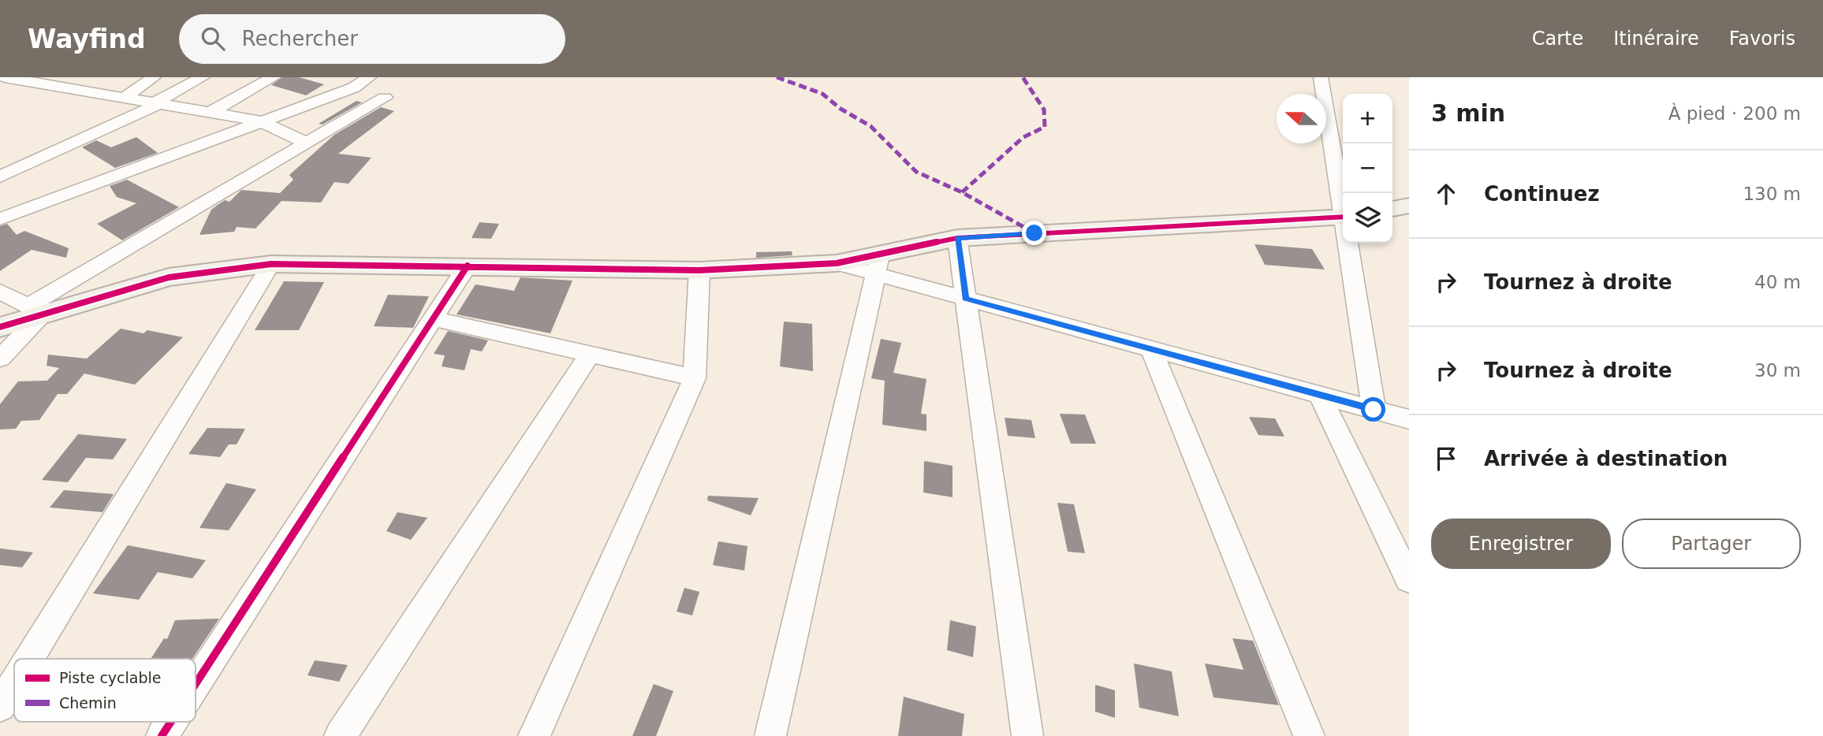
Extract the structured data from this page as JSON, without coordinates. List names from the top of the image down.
{
  "legend": ["Piste cyclable", "Chemin"],
  "north": "left",
  "page": {
    "header": "Wayfind",
    "search": "Rechercher",
    "nav": ["Carte", "Itinéraire", "Favoris"],
    "heading": ["3 min", "À pied · 200 m"],
    "map_buttons": ["+", "−"],
    "list": [
      ["Continuez", "130 m"],
      ["Tournez à droite", "40 m"],
      ["Tournez à droite", "30 m"],
      "Arrivée à destination"
    ],
    "buttons": ["Enregistrer", "Partager"]
  }
}
